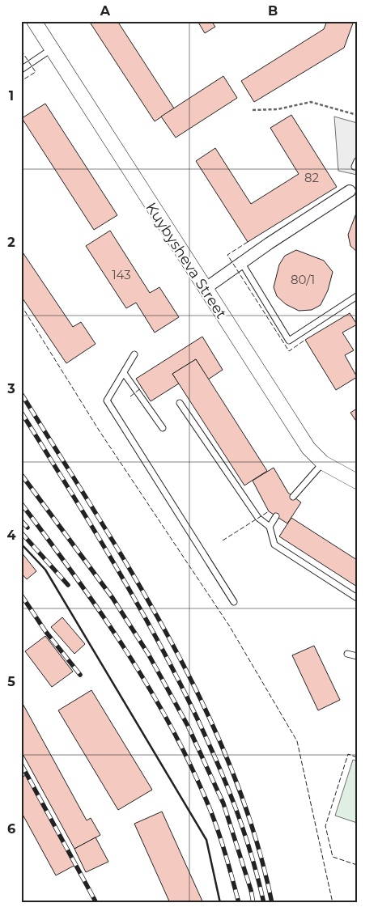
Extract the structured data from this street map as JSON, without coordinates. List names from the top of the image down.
{
  "streets": {
    "street": ["Kuybysheva Street"]
  },
  "house_numbers": ["82", "143", "80/1"],
  "grid": {
    "columns": ["A", "B"],
    "rows": [
      "1",
      "2",
      "3",
      "4",
      "5",
      "6"
    ]
  }
}
